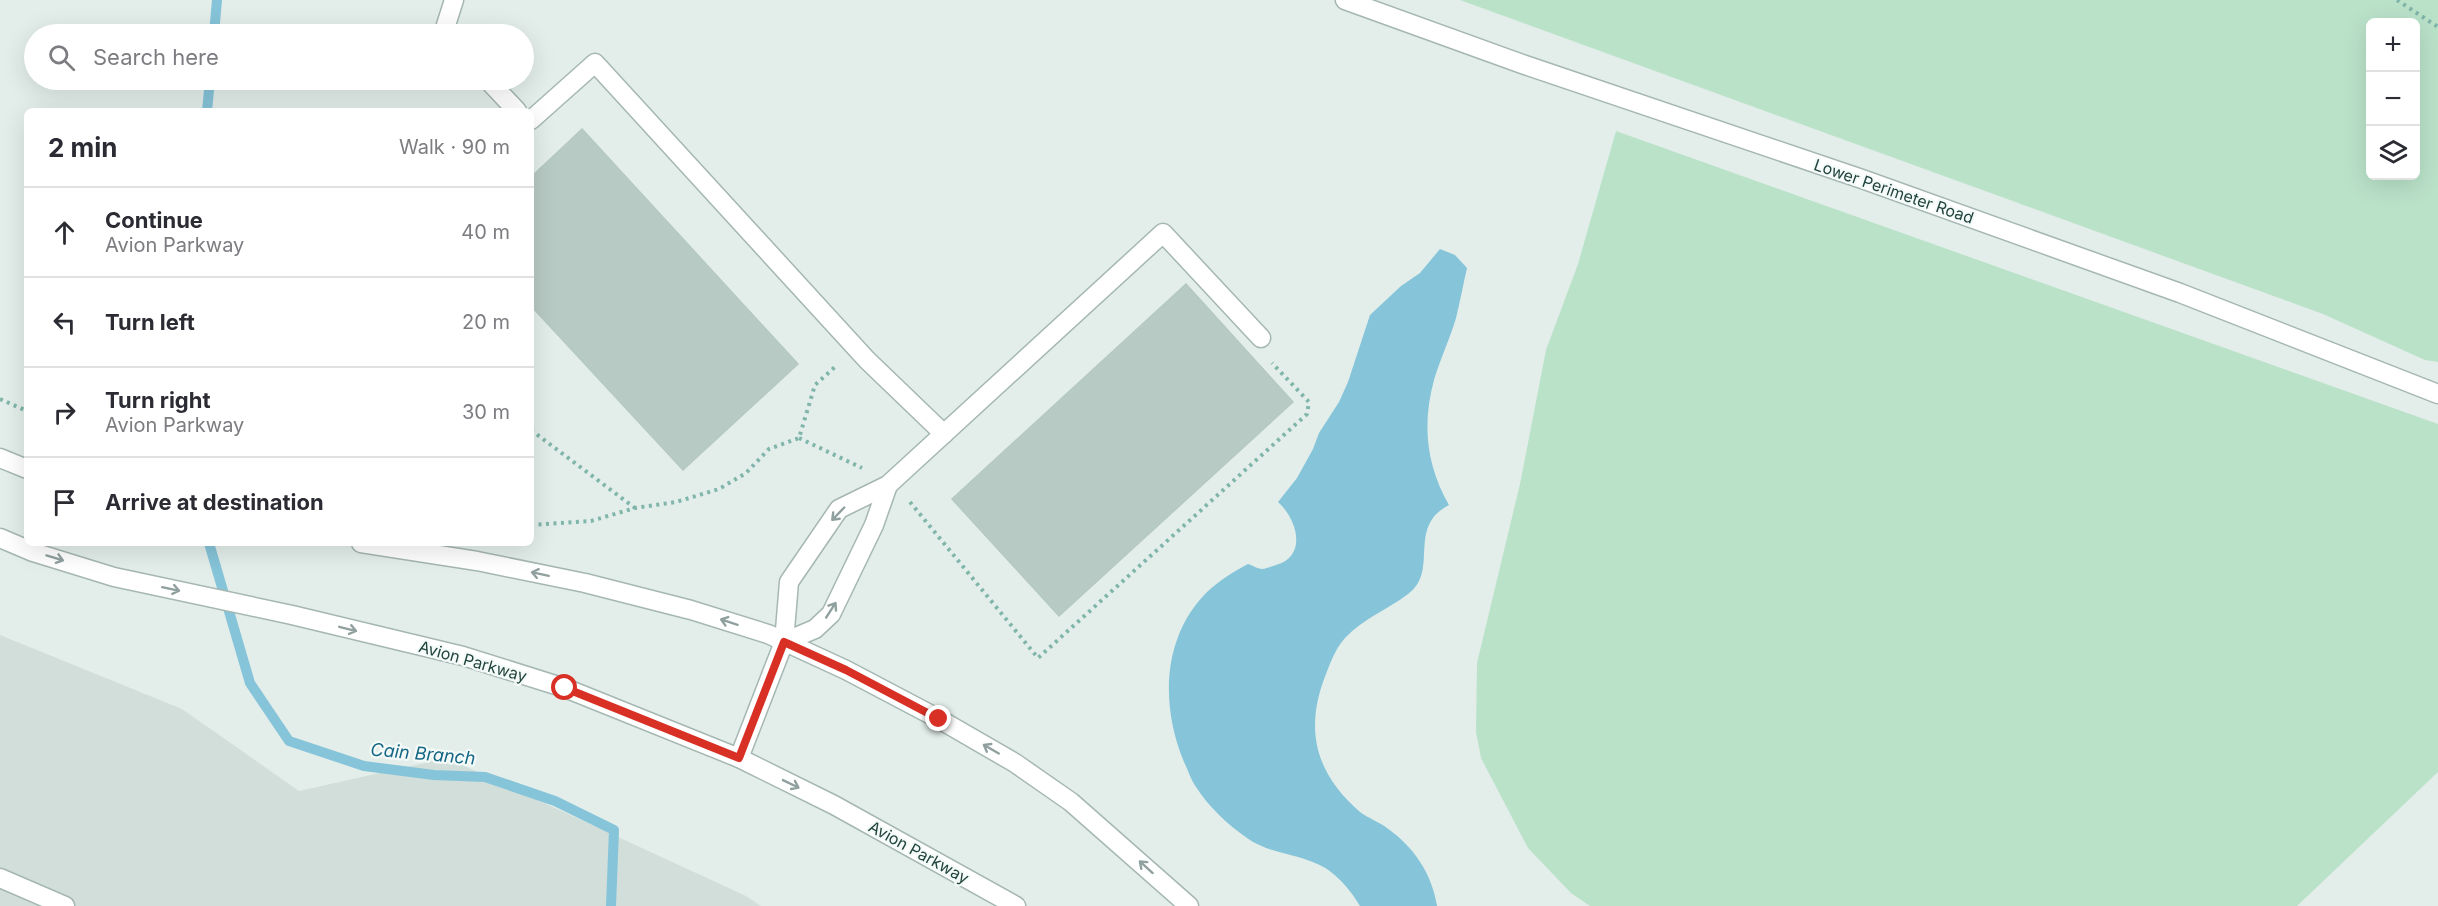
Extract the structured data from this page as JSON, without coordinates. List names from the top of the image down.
{
  "streets": {
    "street": ["Lower Perimeter Road", "Avion Parkway"]
  },
  "water": ["Cain Branch"],
  "page": {
    "map_buttons": ["+", "−"],
    "search": "Search here",
    "heading": ["2 min", "Walk · 90 m"],
    "list": [
      ["Continue", "Avion Parkway", "40 m"],
      ["Turn left", "20 m"],
      ["Turn right", "Avion Parkway", "30 m"],
      "Arrive at destination"
    ]
  }
}
